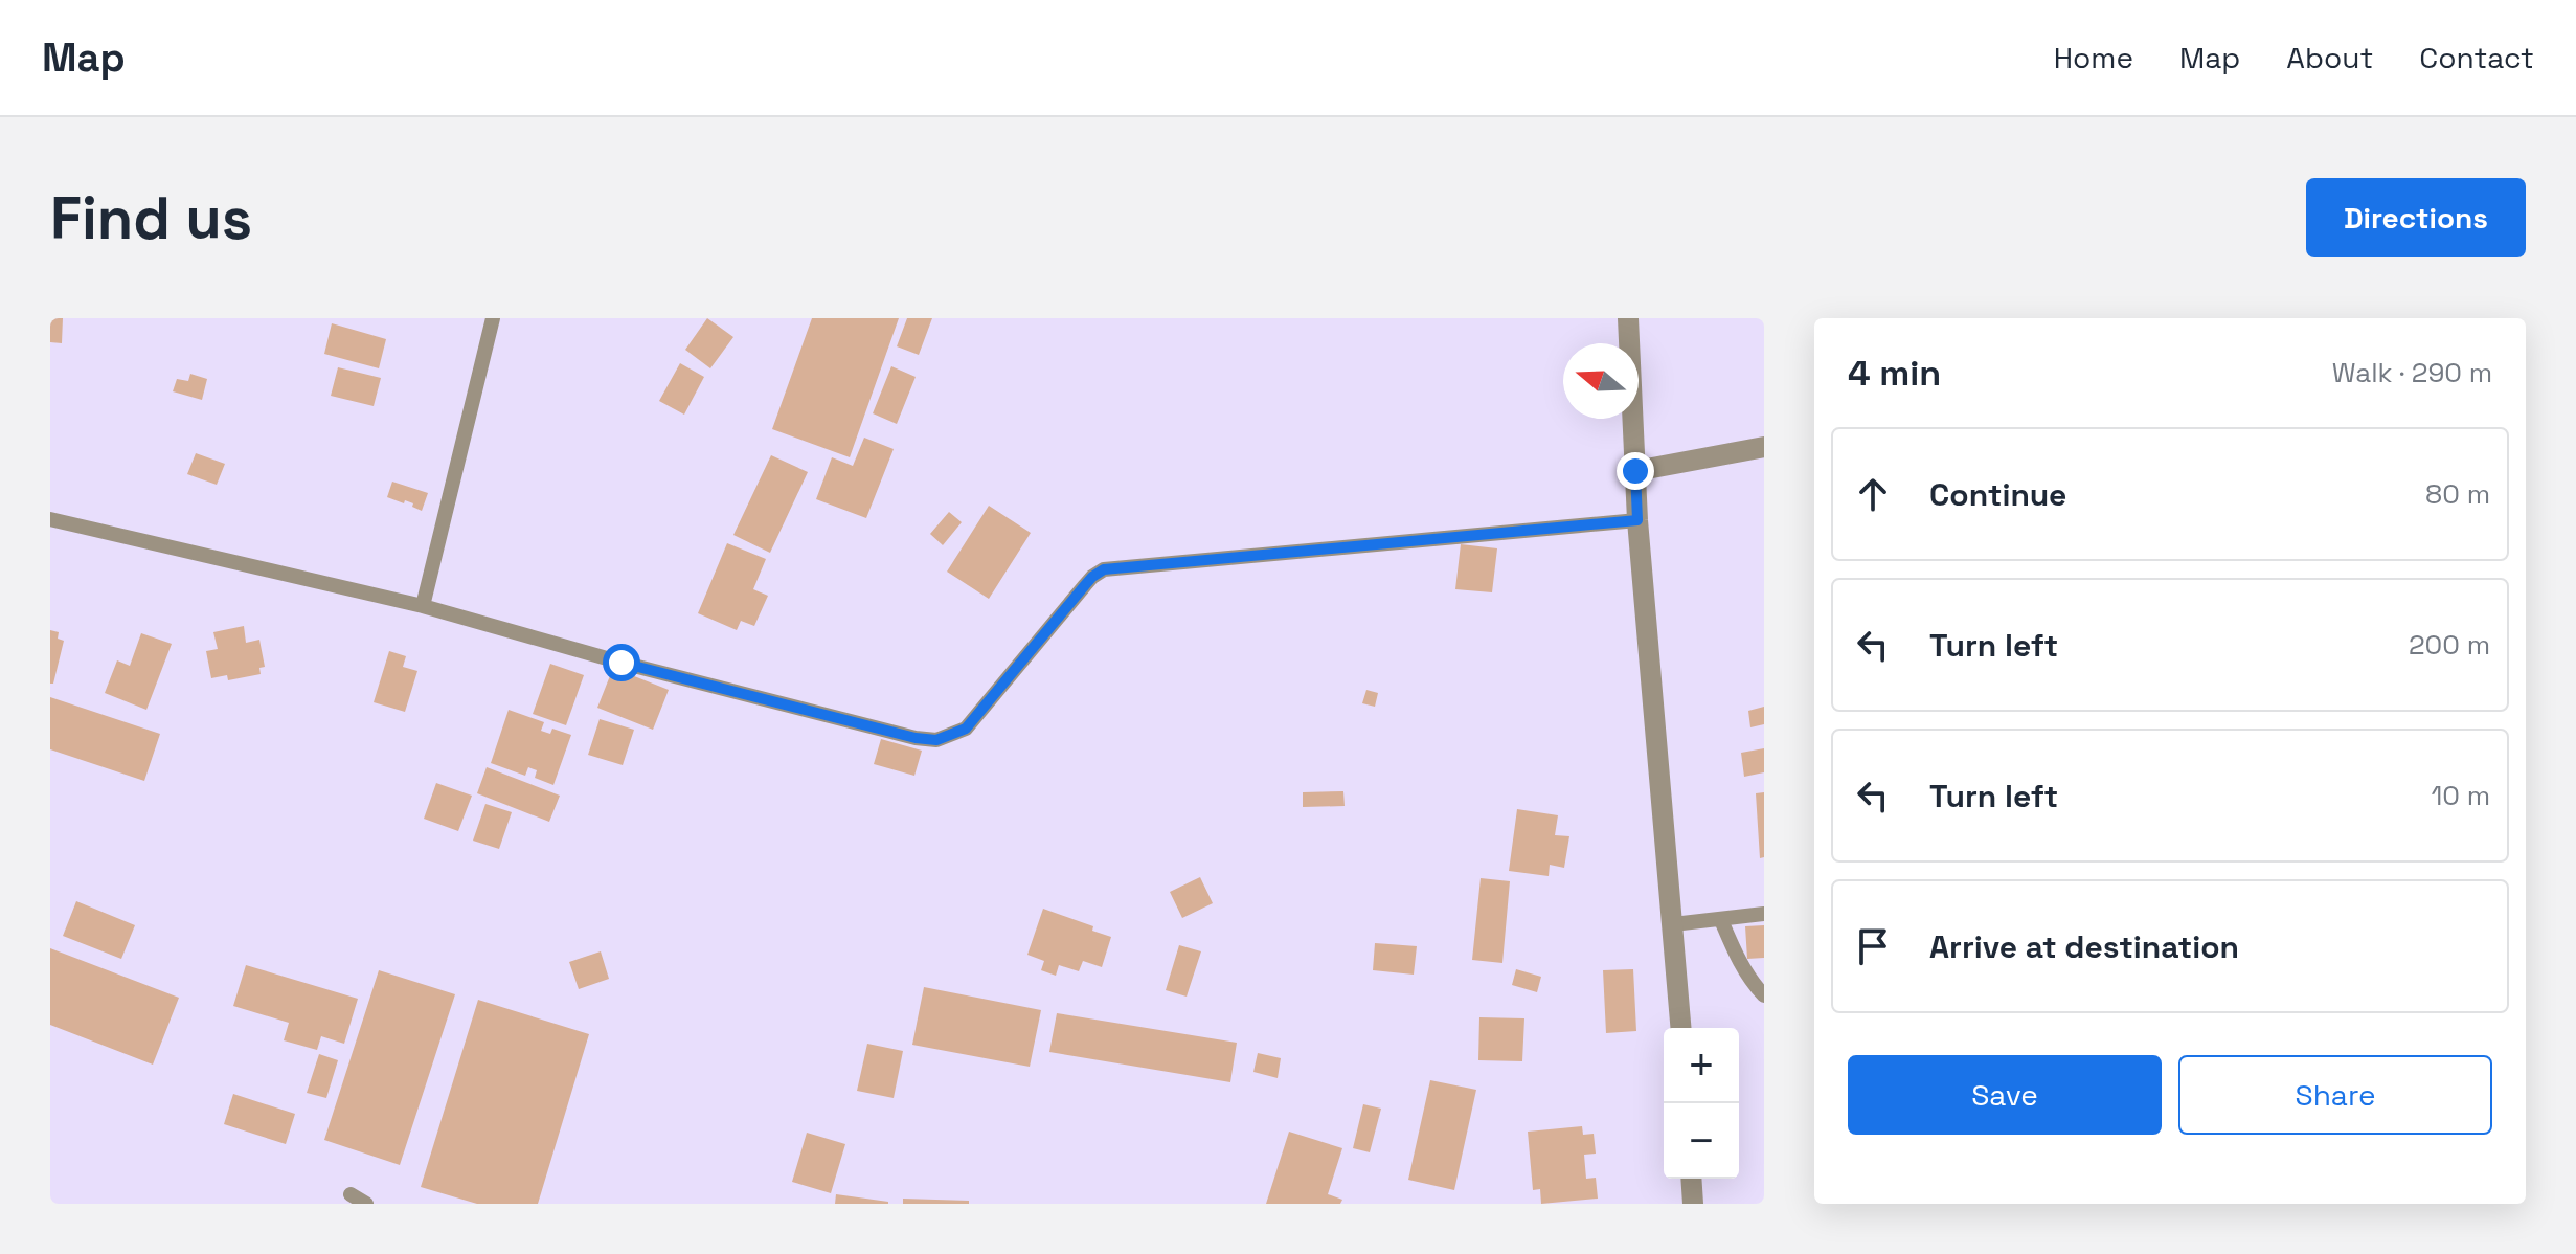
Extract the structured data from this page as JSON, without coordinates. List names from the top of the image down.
{
  "north": "left",
  "page": {
    "header": "Map",
    "nav": [
      "Home",
      "Map",
      "About",
      "Contact"
    ],
    "buttons": [
      "Directions",
      ["Save", "Share"]
    ],
    "title": "Find us",
    "heading": ["4 min", "Walk · 290 m"],
    "list": [
      ["Continue", "80 m"],
      ["Turn left", "200 m"],
      ["Turn left", "10 m"],
      "Arrive at destination"
    ],
    "map_buttons": ["+", "−"]
  }
}
